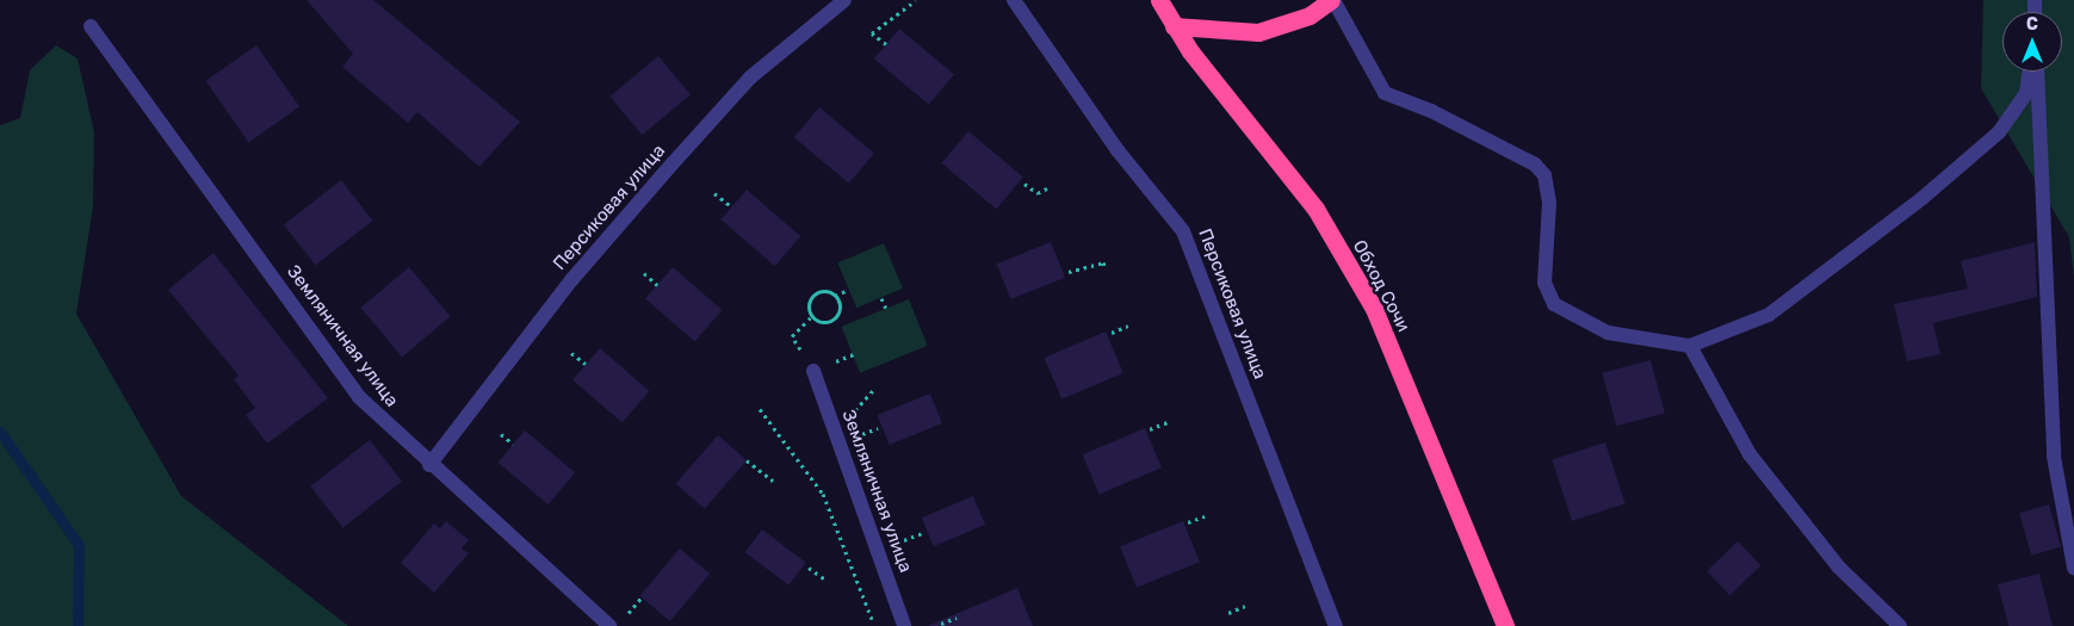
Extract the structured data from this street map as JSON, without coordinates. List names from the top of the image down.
{
  "streets": {
    "highway": ["Обход Сочи"],
    "street": ["Персиковая улица", "Земляничная улица"]
  },
  "crossings": [
    ["Персиковая улица", "Земляничная улица"]
  ],
  "north": "top"
}
